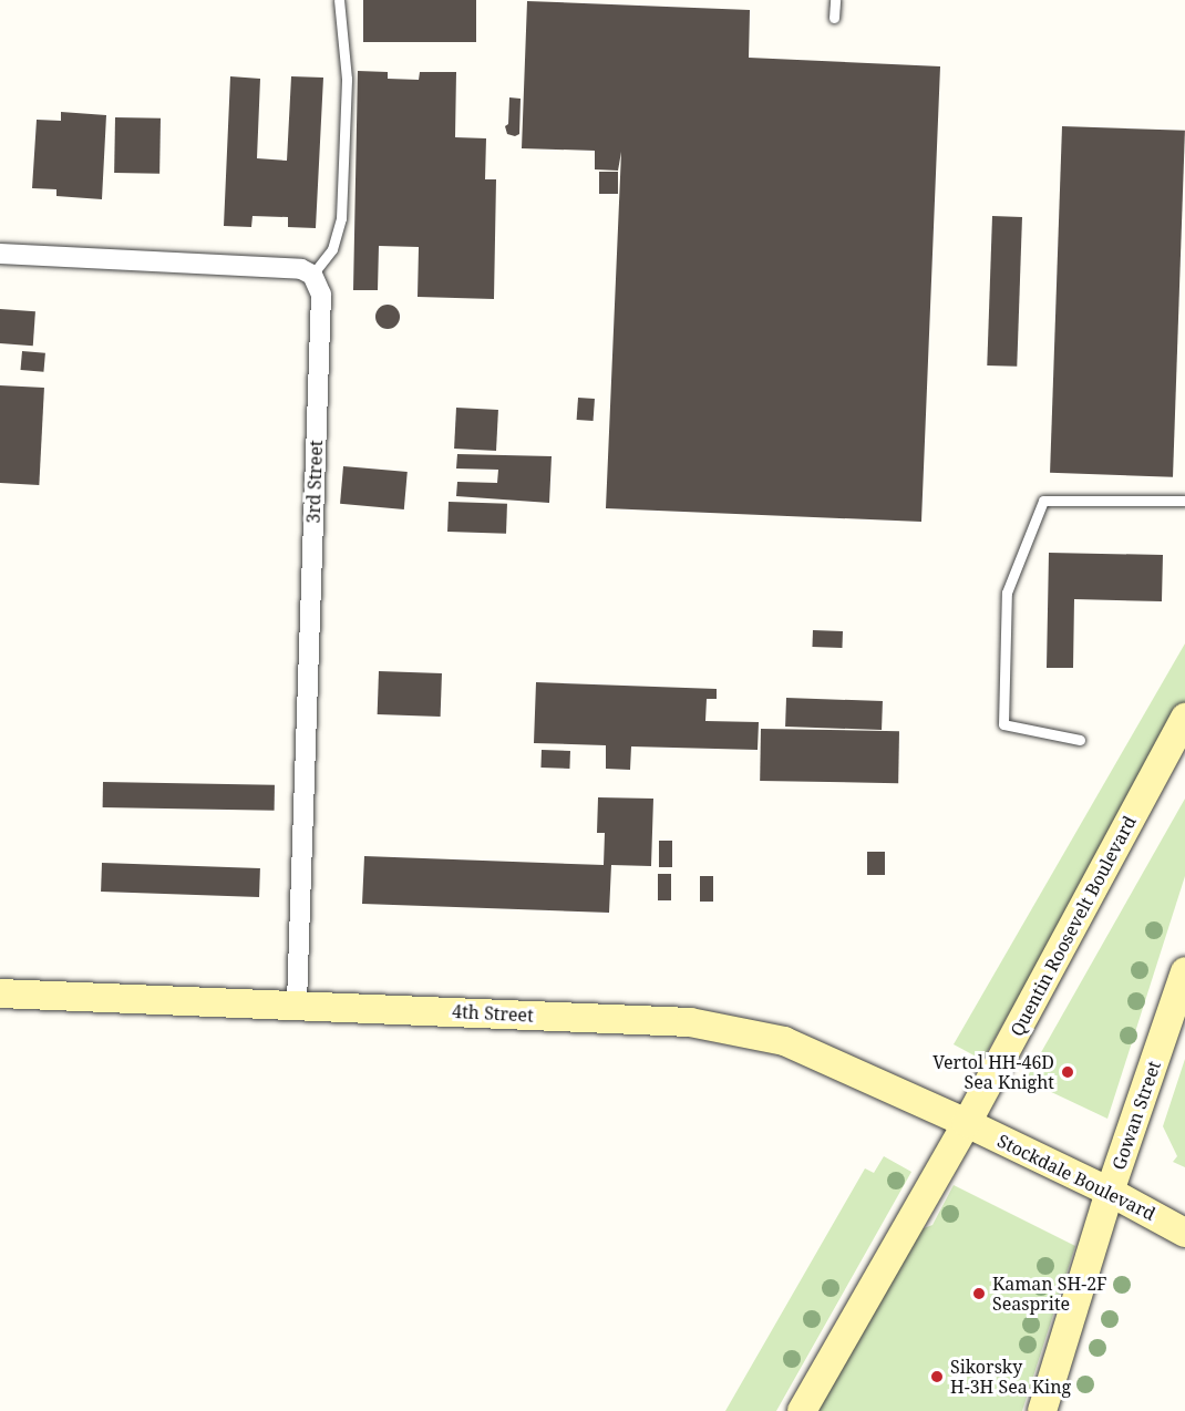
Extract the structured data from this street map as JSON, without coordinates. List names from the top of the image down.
{
  "streets": {
    "main road": [
      "Quentin Roosevelt Boulevard",
      "4th Street",
      "Gowan Street",
      "Stockdale Boulevard"
    ],
    "street": ["3rd Street"]
  },
  "crossings": [
    ["3rd Street", "4th Street"],
    ["Quentin Roosevelt Boulevard", "4th Street"],
    ["Quentin Roosevelt Boulevard", "Stockdale Boulevard"],
    ["4th Street", "Stockdale Boulevard"],
    ["Gowan Street", "Stockdale Boulevard"]
  ],
  "places": ["Vertol HH-46D Sea Knight", "Kaman SH-2F Seasprite", "Sikorsky H-3H Sea King"]
}
